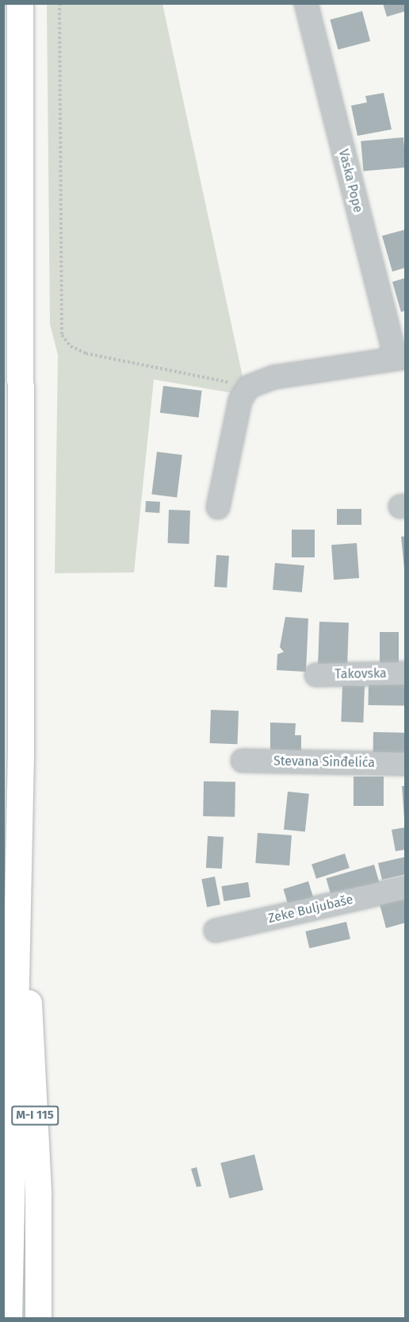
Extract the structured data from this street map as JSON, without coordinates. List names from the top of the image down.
{
  "streets": {
    "main road": ["M-I 115"],
    "street": [
      "Vaska Pope",
      "Takovska",
      "Stevana Sinđelića",
      "Zeke Buljubaše"
    ]
  }
}
